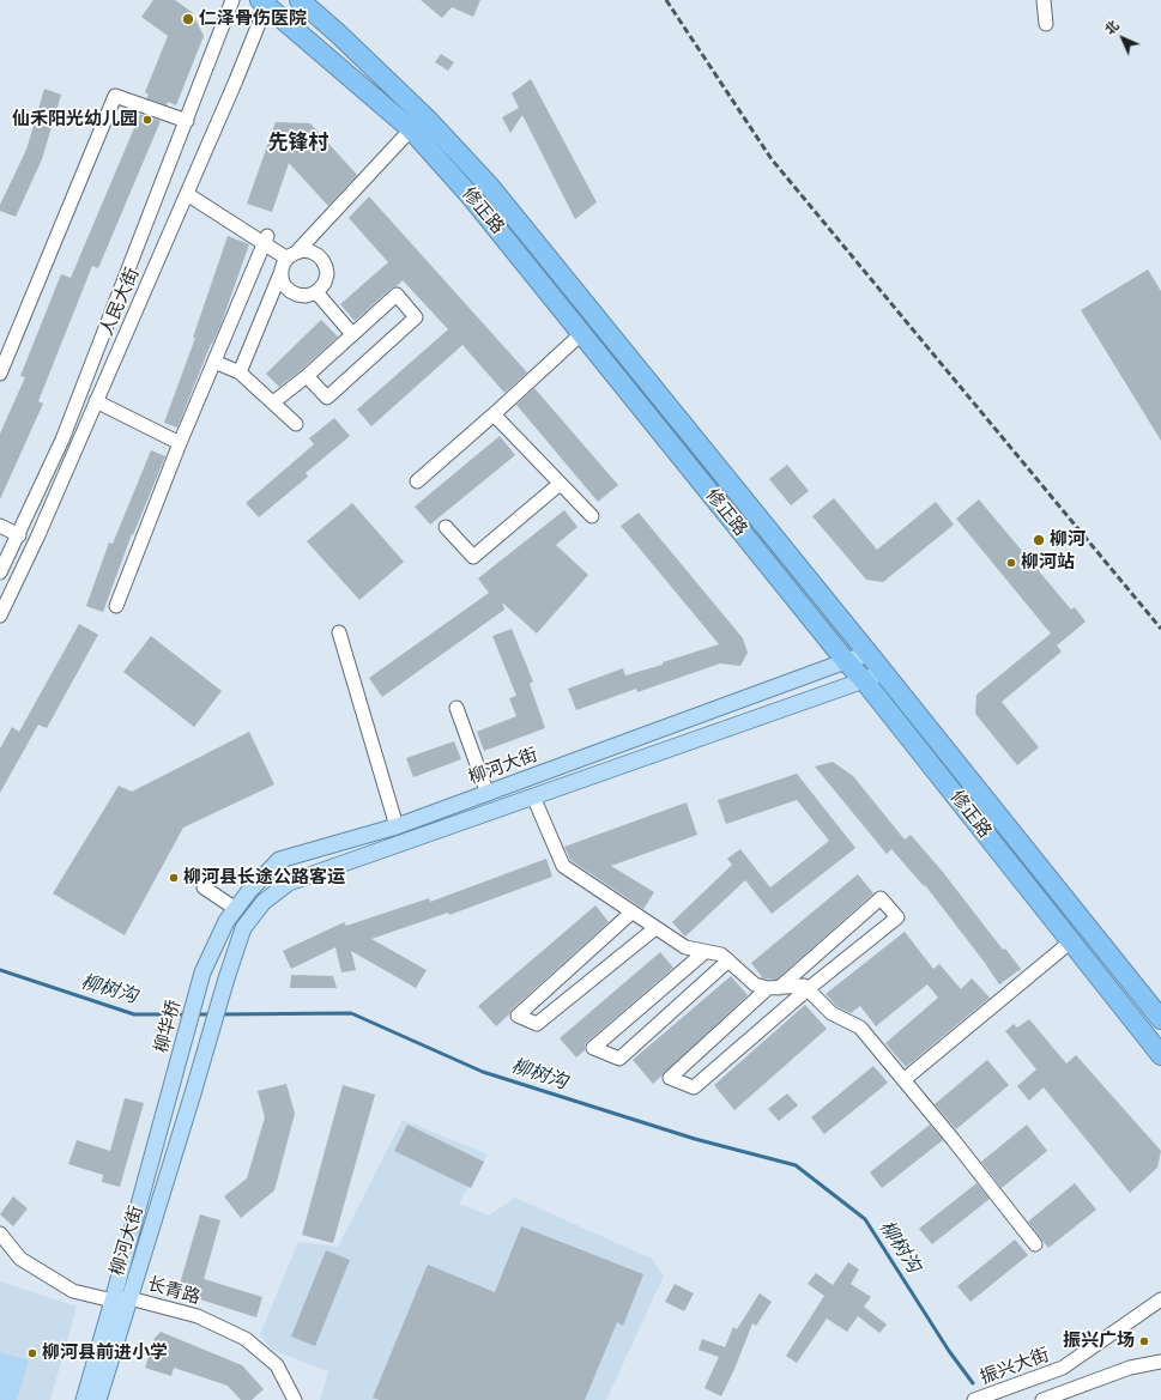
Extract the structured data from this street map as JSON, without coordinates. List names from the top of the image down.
{
  "streets": {
    "highway": ["修正路"],
    "main road": ["柳河大街", "柳华桥"],
    "street": ["人民大街", "长青路", "振兴大街"]
  },
  "crossings": [
    ["修正路", "人民大街"],
    ["修正路", "柳河大街"],
    ["柳河大街", "柳华桥"],
    ["柳河大街", "长青路"]
  ],
  "districts": ["先锋村"],
  "water": ["柳树沟"],
  "places": [
    "仁泽骨伤医院",
    "仙禾阳光幼儿园",
    "柳河",
    "柳河站",
    "柳河县长途公路客运",
    "振兴广场",
    "柳河县前进小学"
  ],
  "north": "top left"
}
